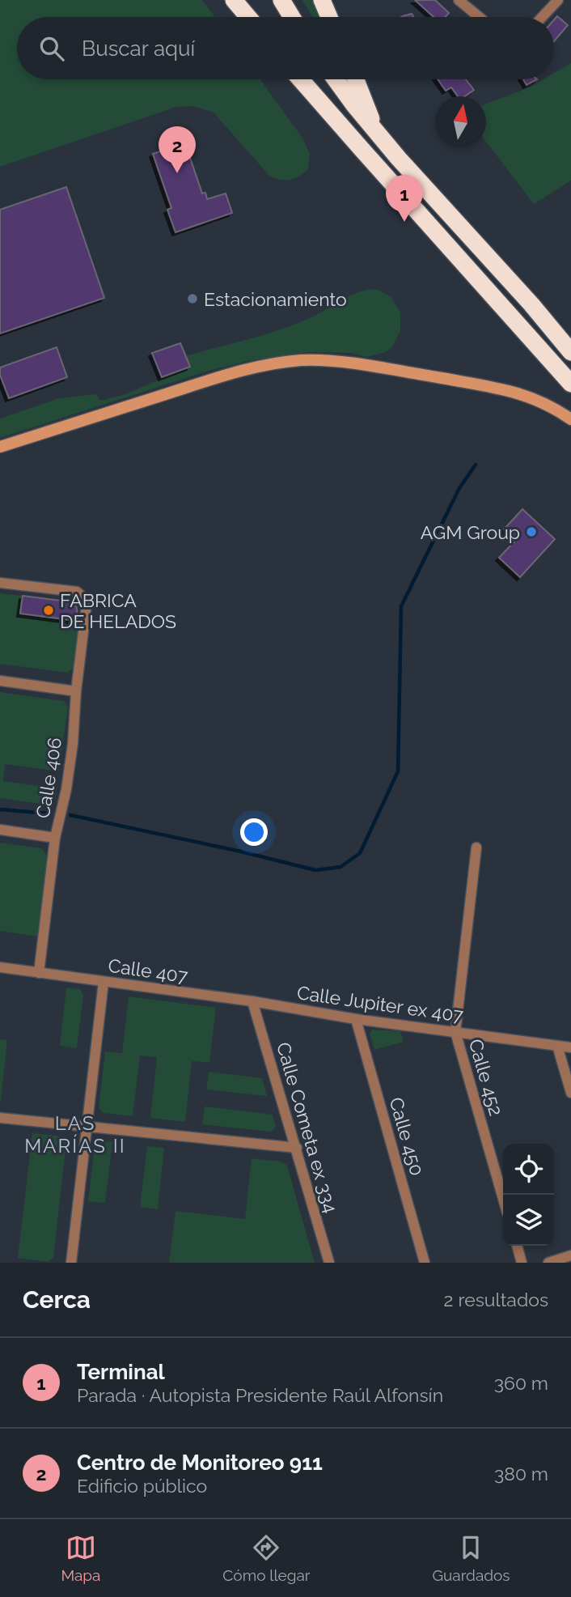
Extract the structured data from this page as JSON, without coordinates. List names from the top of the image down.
{
  "streets": {
    "street": [
      "Calle 406",
      "Calle 407",
      "Calle Jupiter ex 407",
      "Calle 452",
      "Calle Cometa ex 334",
      "Calle 450"
    ]
  },
  "crossings": [
    ["Calle 406", "Calle 407"],
    ["Calle 407", "Calle Jupiter ex 407"],
    ["Calle 407", "Calle Cometa ex 334"],
    ["Calle Jupiter ex 407", "Calle 452"],
    ["Calle Jupiter ex 407", "Calle Cometa ex 334"],
    ["Calle Jupiter ex 407", "Calle 450"]
  ],
  "districts": ["LAS MARÍAS II"],
  "places": ["Estacionamiento", "AGM Group", "FABRICA DE HELADOS"],
  "north": "top",
  "page": {
    "search": "Buscar aquí",
    "pins": ["2", "1"],
    "heading": ["Cerca", "2 resultados"],
    "list": [
      {
        "mark": "1",
        "name": "Terminal",
        "note": "Parada · Autopista Presidente Raúl Alfonsín",
        "value": "360 m"
      },
      {
        "mark": "2",
        "name": "Centro de Monitoreo 911",
        "note": "Edificio público",
        "value": "380 m"
      }
    ],
    "nav": ["Mapa", "Cómo llegar", "Guardados"]
  }
}
